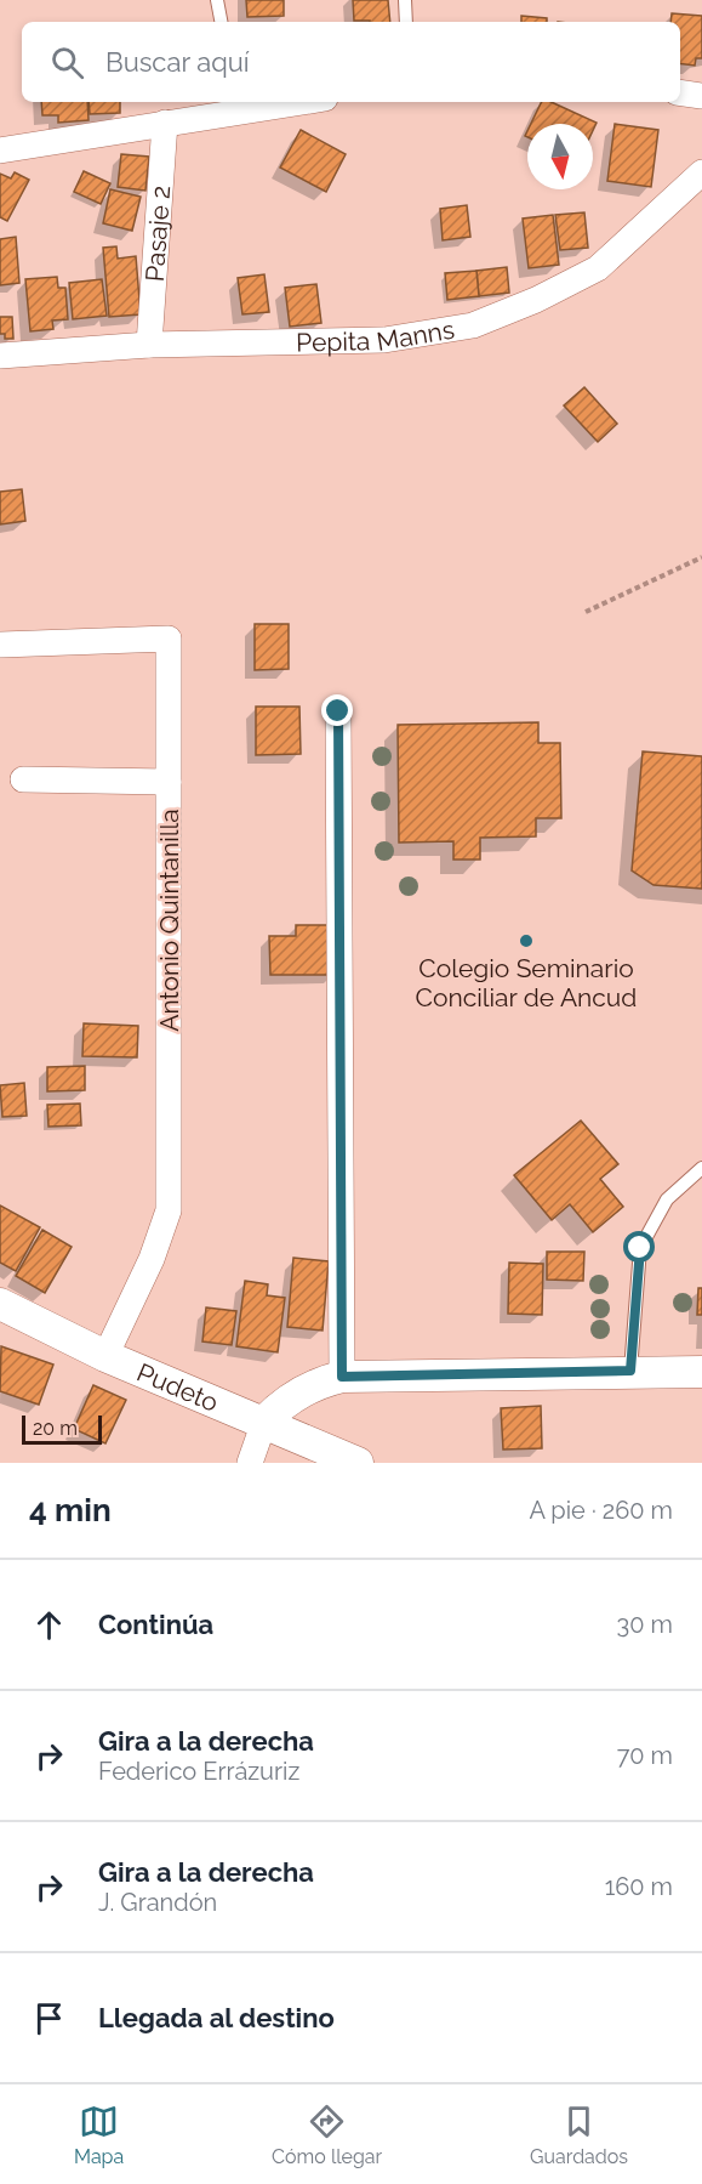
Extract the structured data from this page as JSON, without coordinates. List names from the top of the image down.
{
  "streets": {
    "street": [
      "Pasaje 2",
      "Pepita Manns",
      "Antonio Quintanilla",
      "Pudeto"
    ]
  },
  "crossings": [
    ["Pasaje 2", "Pepita Manns"],
    ["Antonio Quintanilla", "Pudeto"]
  ],
  "places": ["Colegio Seminario Conciliar de Ancud"],
  "scale_bar": "20 m",
  "north": "bottom",
  "page": {
    "search": "Buscar aquí",
    "scale": "20 m",
    "heading": ["4 min", "A pie · 260 m"],
    "list": [
      ["Continúa", "30 m"],
      ["Gira a la derecha", "Federico Errázuriz", "70 m"],
      ["Gira a la derecha", "J. Grandón", "160 m"],
      "Llegada al destino"
    ],
    "nav": ["Mapa", "Cómo llegar", "Guardados"]
  }
}
